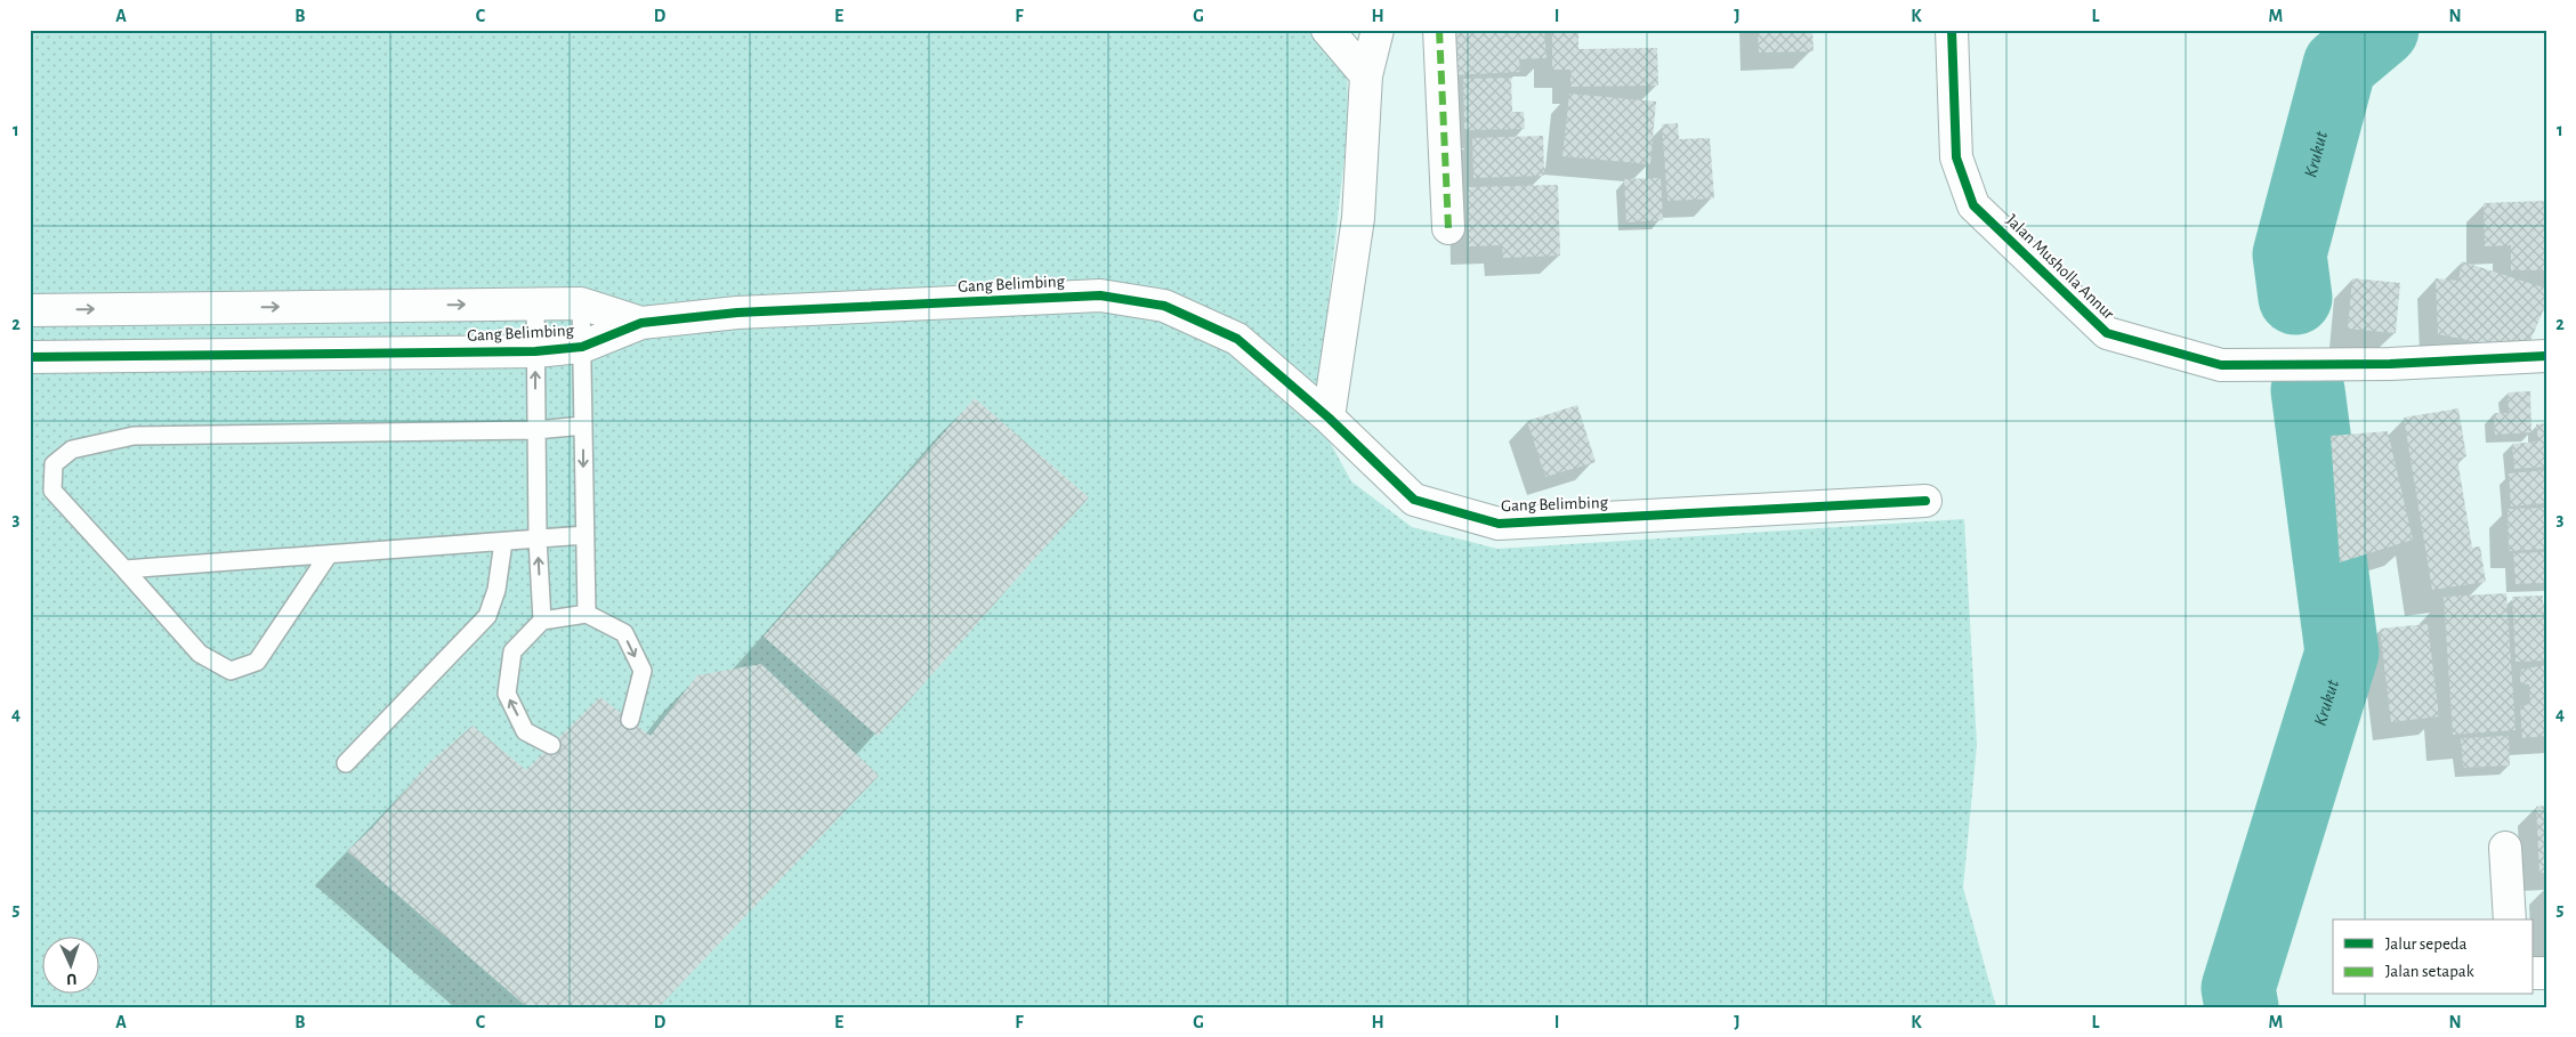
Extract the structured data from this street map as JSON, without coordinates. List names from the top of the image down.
{
  "streets": {
    "street": ["Jalan Musholla Annur", "Gang Belimbing"]
  },
  "water": ["Krukut"],
  "legend": ["Jalur sepeda", "Jalan setapak"],
  "north": "bottom",
  "grid": {
    "columns": [
      "A",
      "B",
      "C",
      "D",
      "E",
      "F",
      "G",
      "H",
      "I",
      "J",
      "K",
      "L",
      "M",
      "N"
    ],
    "rows": [
      "1",
      "2",
      "3",
      "4",
      "5"
    ]
  }
}
